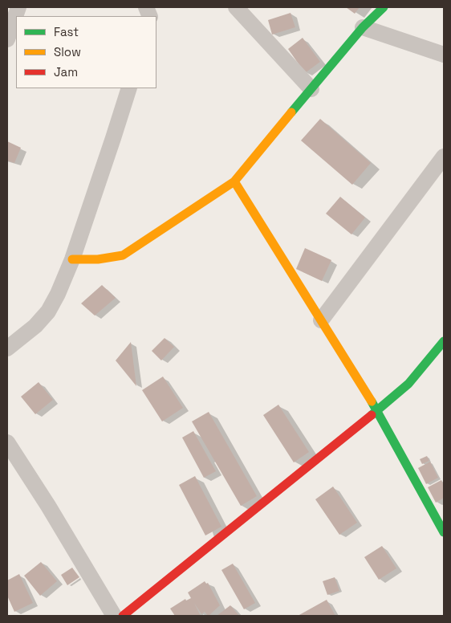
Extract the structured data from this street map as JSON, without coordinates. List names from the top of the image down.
{
  "legend": ["Fast", "Slow", "Jam"]
}
